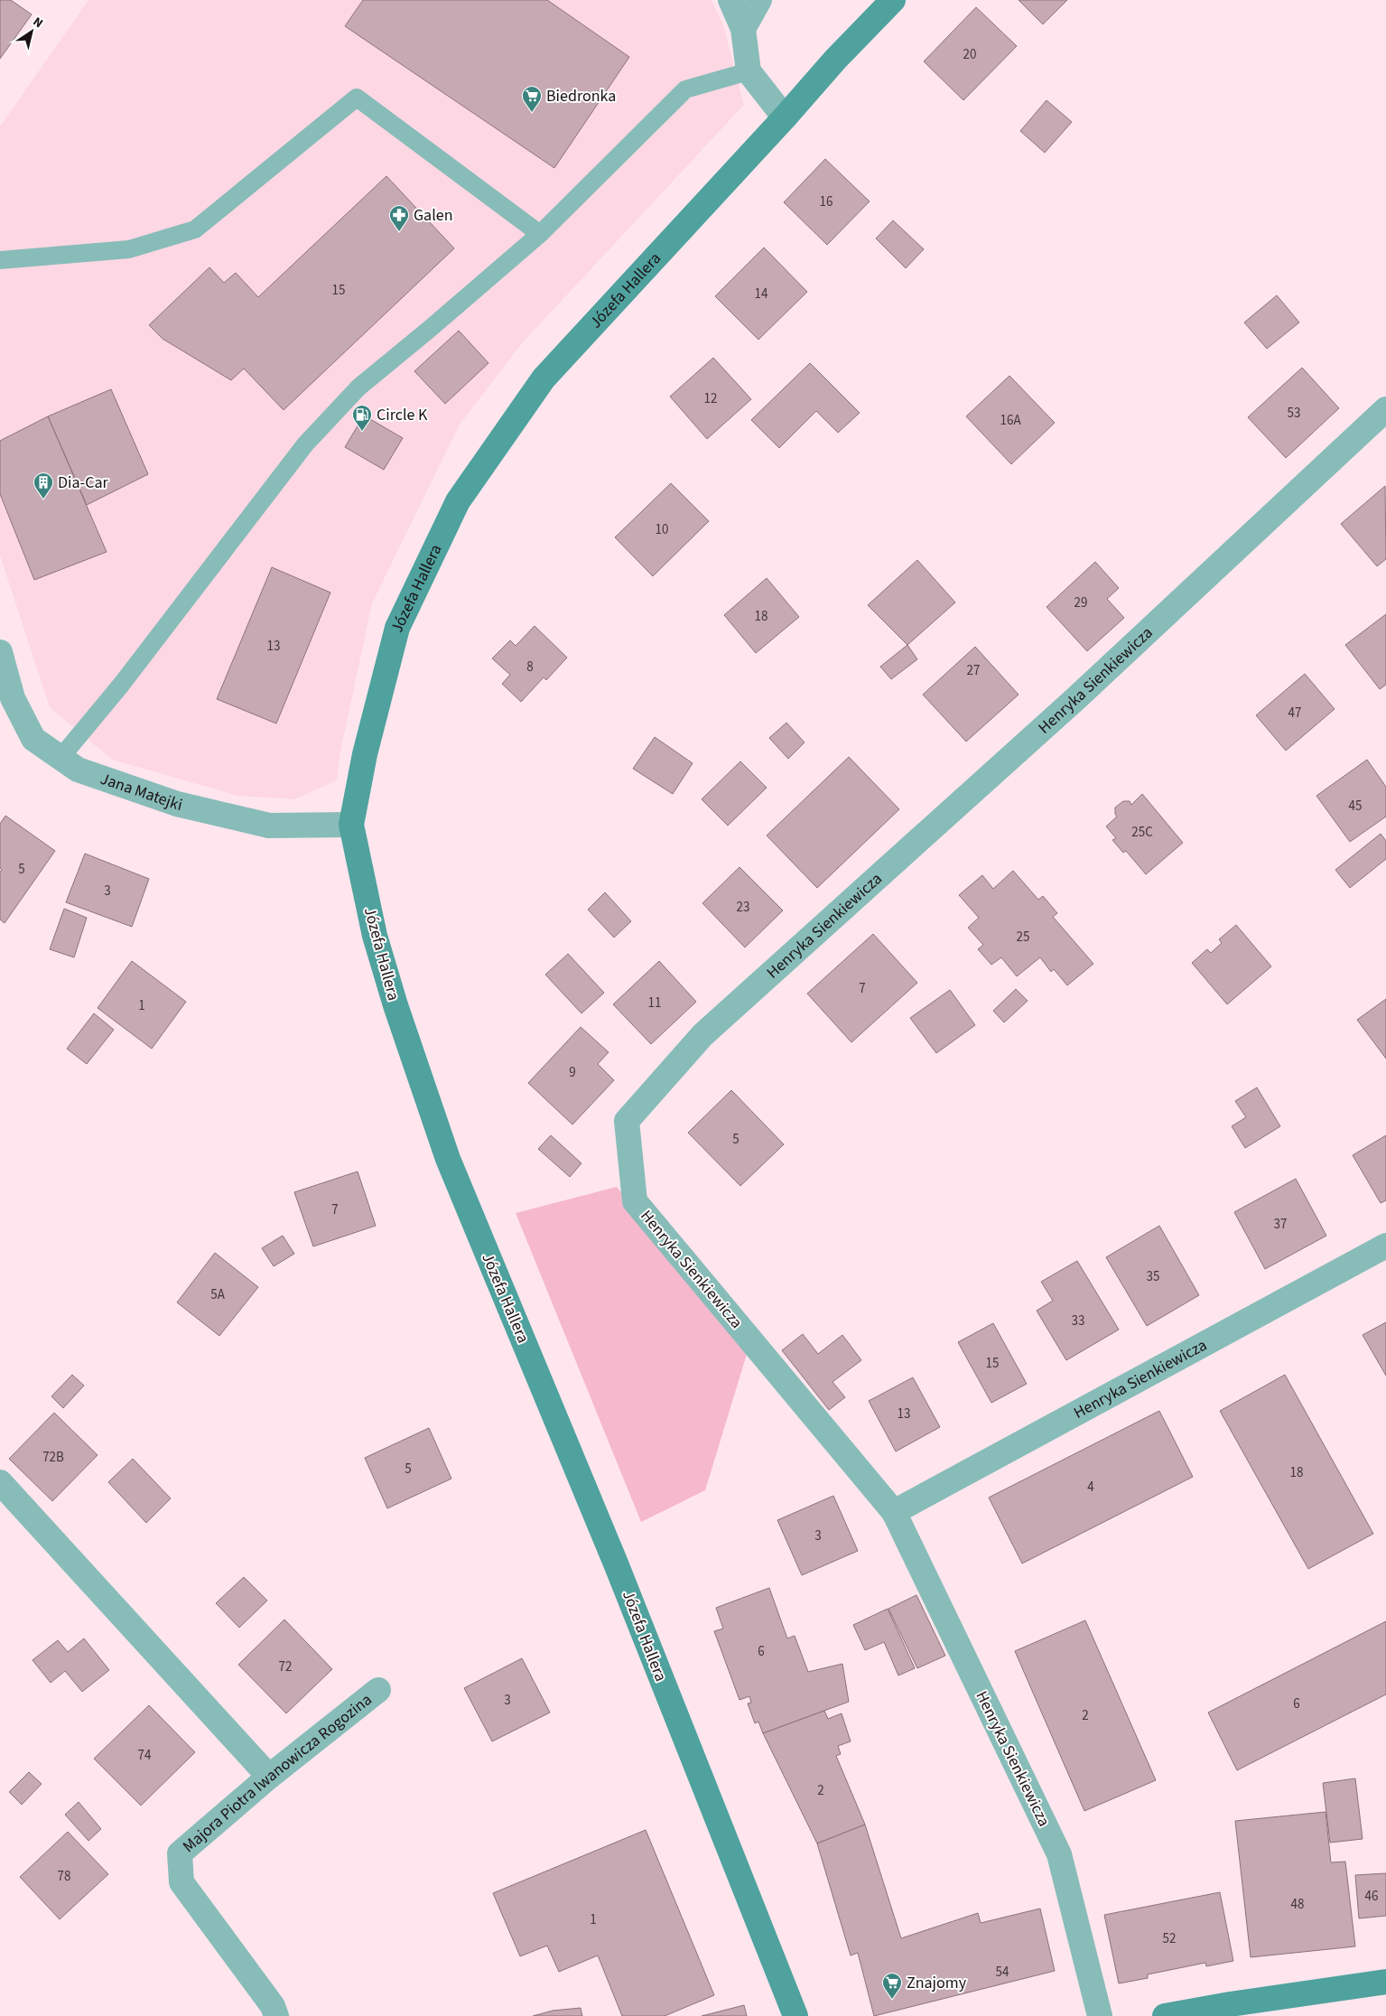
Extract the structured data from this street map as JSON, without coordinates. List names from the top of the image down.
{
  "streets": {
    "street": [
      "Józefa Hallera",
      "Henryka Sienkiewicza",
      "Jana Matejki",
      "Majora Piotra Iwanowicza Rogozina"
    ]
  },
  "crossings": [
    ["Józefa Hallera", "Jana Matejki"]
  ],
  "places": {
    "supermarket": ["Biedronka", "Znajomy"],
    "pharmacy": ["Galen"],
    "fuel station": ["Circle K"],
    "building": ["Dia-Car"]
  },
  "house_numbers": [
    "20",
    "16",
    "15",
    "14",
    "12",
    "53",
    "16A",
    "10",
    "29",
    "18",
    "13",
    "8",
    "27",
    "47",
    "45",
    "25C",
    "5",
    "3",
    "23",
    "25",
    "7",
    "11",
    "1",
    "9",
    "5",
    "7",
    "37",
    "35",
    "5A",
    "33",
    "15",
    "13",
    "72B",
    "5",
    "18",
    "4",
    "3",
    "6",
    "72",
    "3",
    "6",
    "2",
    "74",
    "2",
    "78",
    "46",
    "48",
    "1",
    "52",
    "54"
  ],
  "north": "top right"
}
